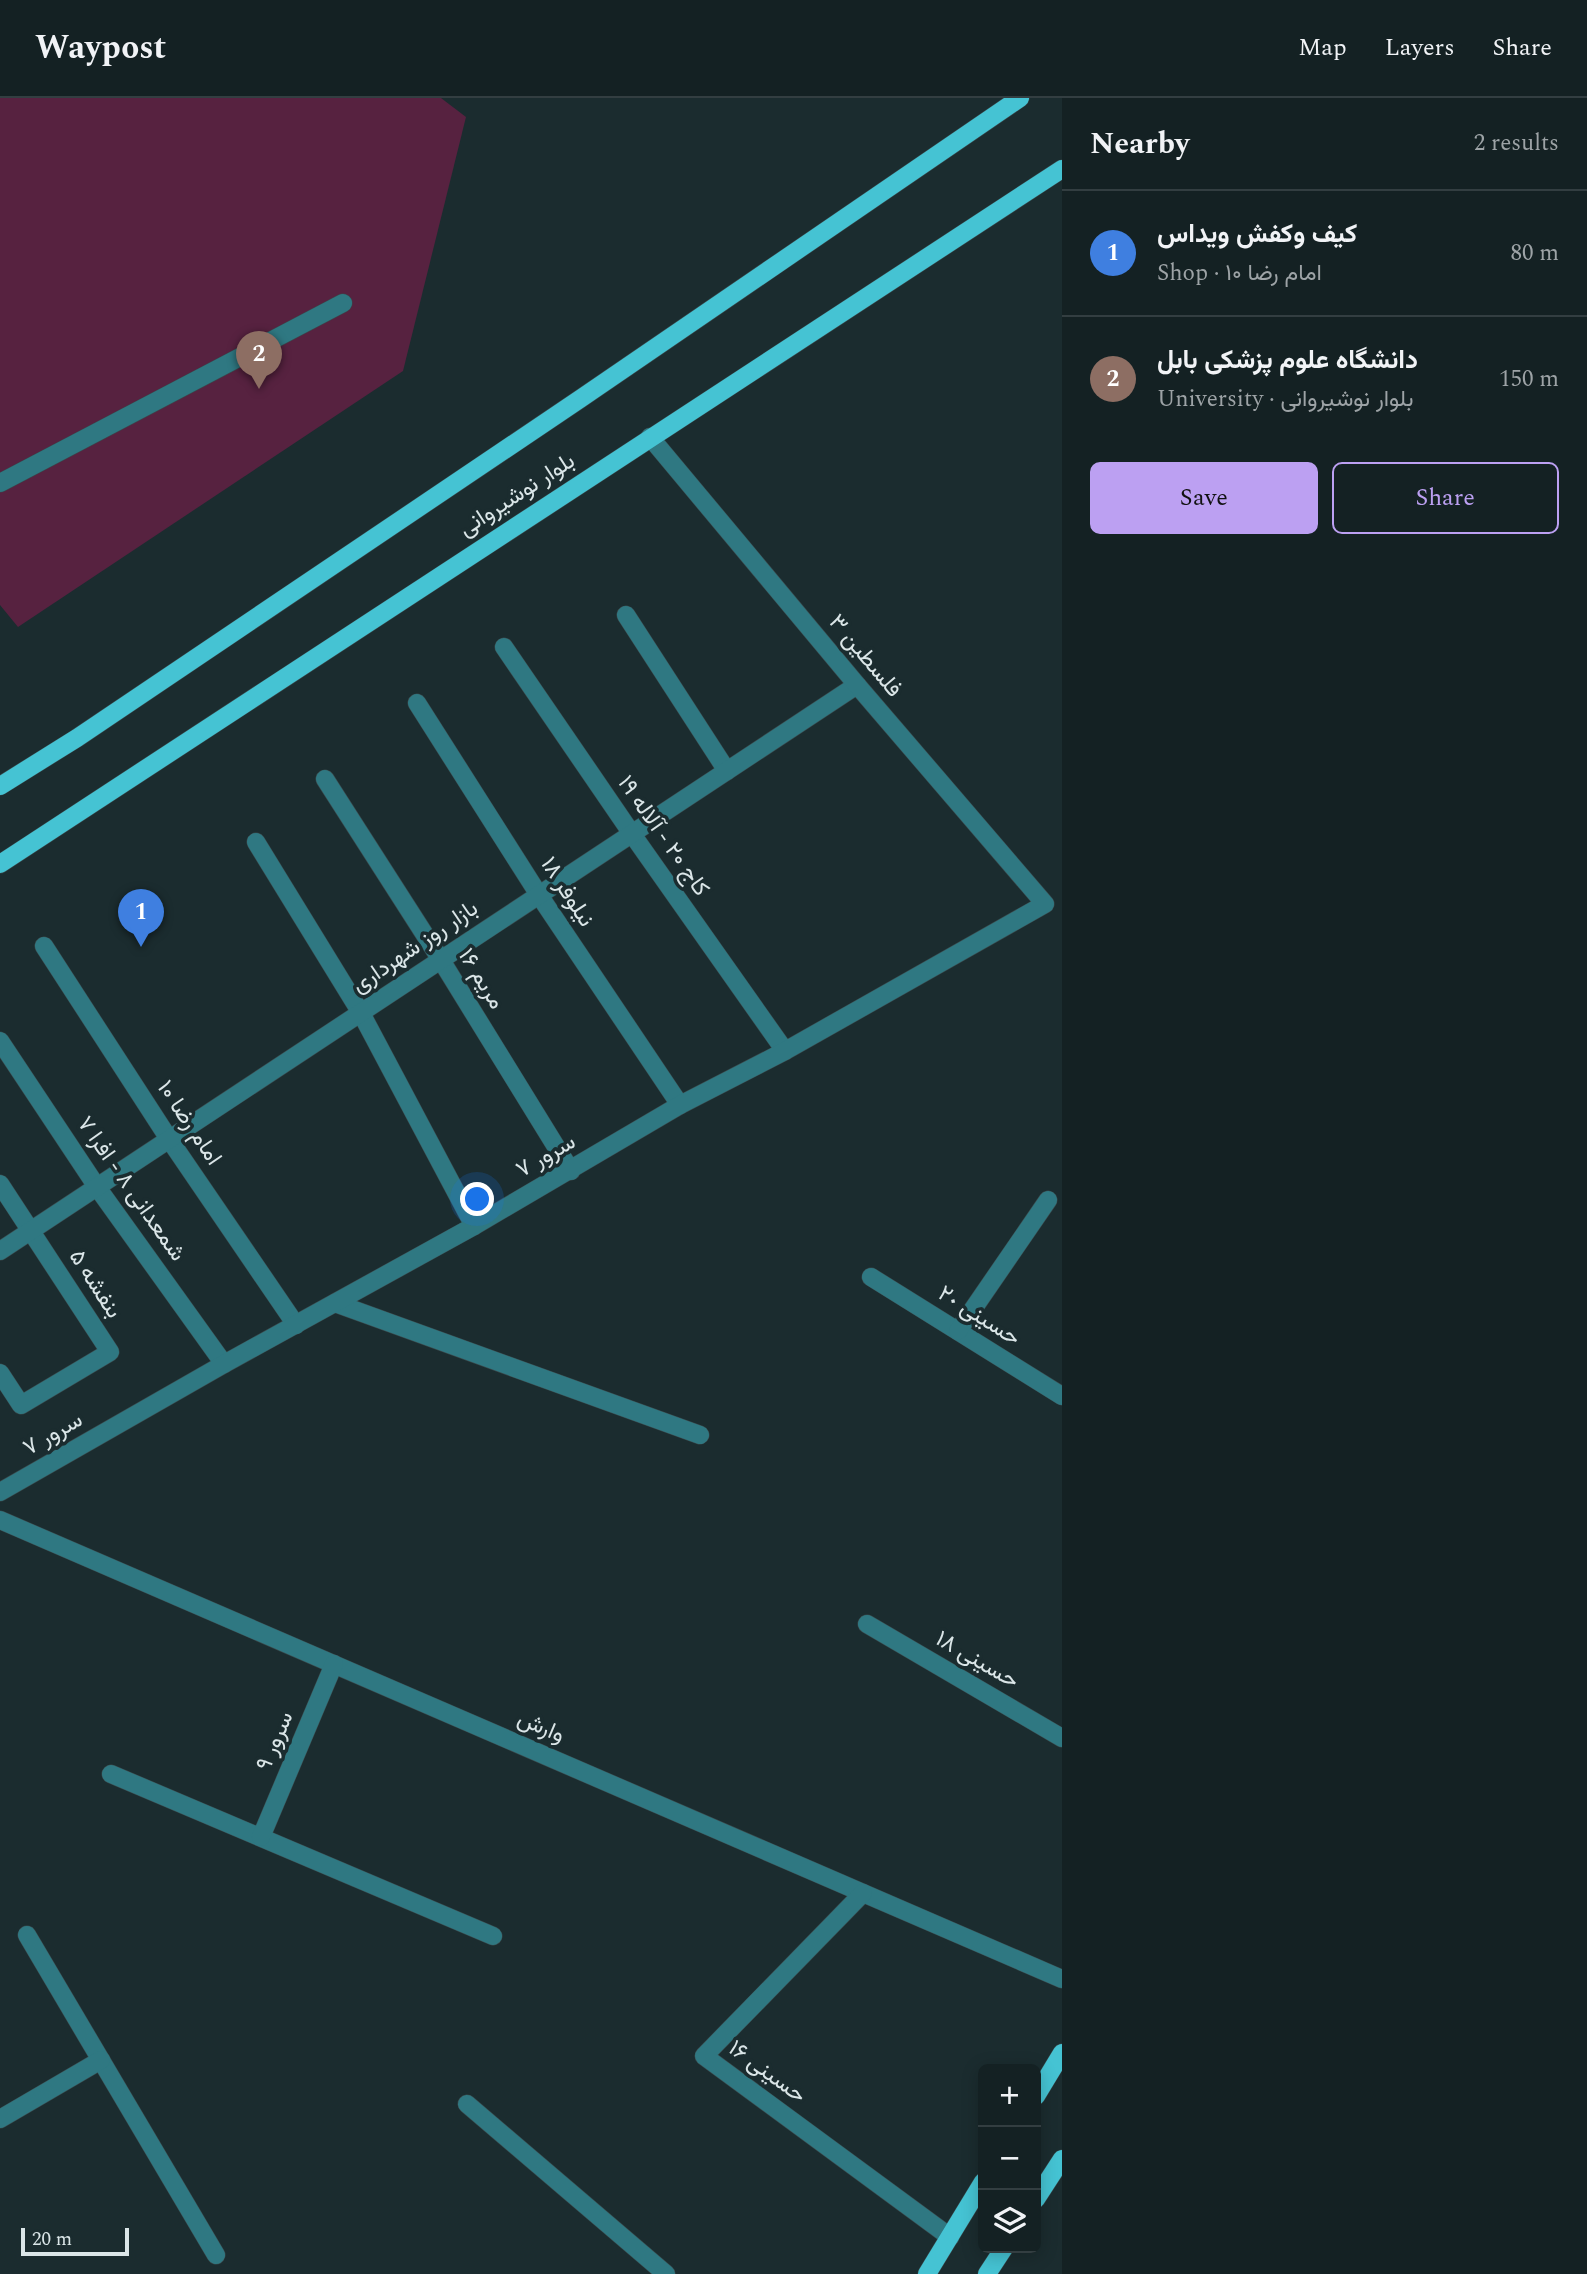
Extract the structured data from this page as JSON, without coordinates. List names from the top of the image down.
{
  "streets": {
    "main road": ["بلوار نوشیروانی"],
    "street": [
      "فلسطین ۳",
      "کاج ۲۰ - آلاله ۱۹",
      "نیلوفر ۱۸",
      "بازار روز شهرداری",
      "مریم ۱۶",
      "امام رضا ۱۰",
      "سرور ۷",
      "شمعدانی ۸ - افرا ۷",
      "بنفشه ۵",
      "حسینی ٢٠",
      "حسینی ۱۸",
      "وارش",
      "سرور ۹",
      "حسینی ۱۶"
    ]
  },
  "crossings": [
    ["بلوار نوشیروانی", "فلسطین ۳"],
    ["فلسطین ۳", "بازار روز شهرداری"],
    ["فلسطین ۳", "سرور ۷"],
    ["کاج ۲۰ - آلاله ۱۹", "بازار روز شهرداری"],
    ["کاج ۲۰ - آلاله ۱۹", "سرور ۷"],
    ["نیلوفر ۱۸", "بازار روز شهرداری"],
    ["نیلوفر ۱۸", "سرور ۷"],
    ["بازار روز شهرداری", "مریم ۱۶"],
    ["بازار روز شهرداری", "امام رضا ۱۰"],
    ["بازار روز شهرداری", "شمعدانی ۸ - افرا ۷"],
    ["بازار روز شهرداری", "بنفشه ۵"],
    ["مریم ۱۶", "سرور ۷"],
    ["امام رضا ۱۰", "سرور ۷"],
    ["سرور ۷", "شمعدانی ۸ - افرا ۷"],
    ["وارش", "سرور ۹"],
    ["وارش", "حسینی ۱۶"]
  ],
  "scale_bar": "20 m",
  "page": {
    "header": "Waypost",
    "nav": ["Map", "Layers", "Share"],
    "heading": ["Nearby", "2 results"],
    "list": [
      {
        "mark": "1",
        "name": "کیف و‌کفش ویداس",
        "note": "Shop · امام رضا ۱۰",
        "value": "80 m"
      },
      {
        "mark": "2",
        "name": "دانشگاه علوم پزشکی بابل",
        "note": "University · بلوار نوشیروانی",
        "value": "150 m"
      }
    ],
    "pins": ["2", "1"],
    "buttons": ["Save", "Share"],
    "map_buttons": ["+", "−"],
    "scale": "20 m"
  }
}
